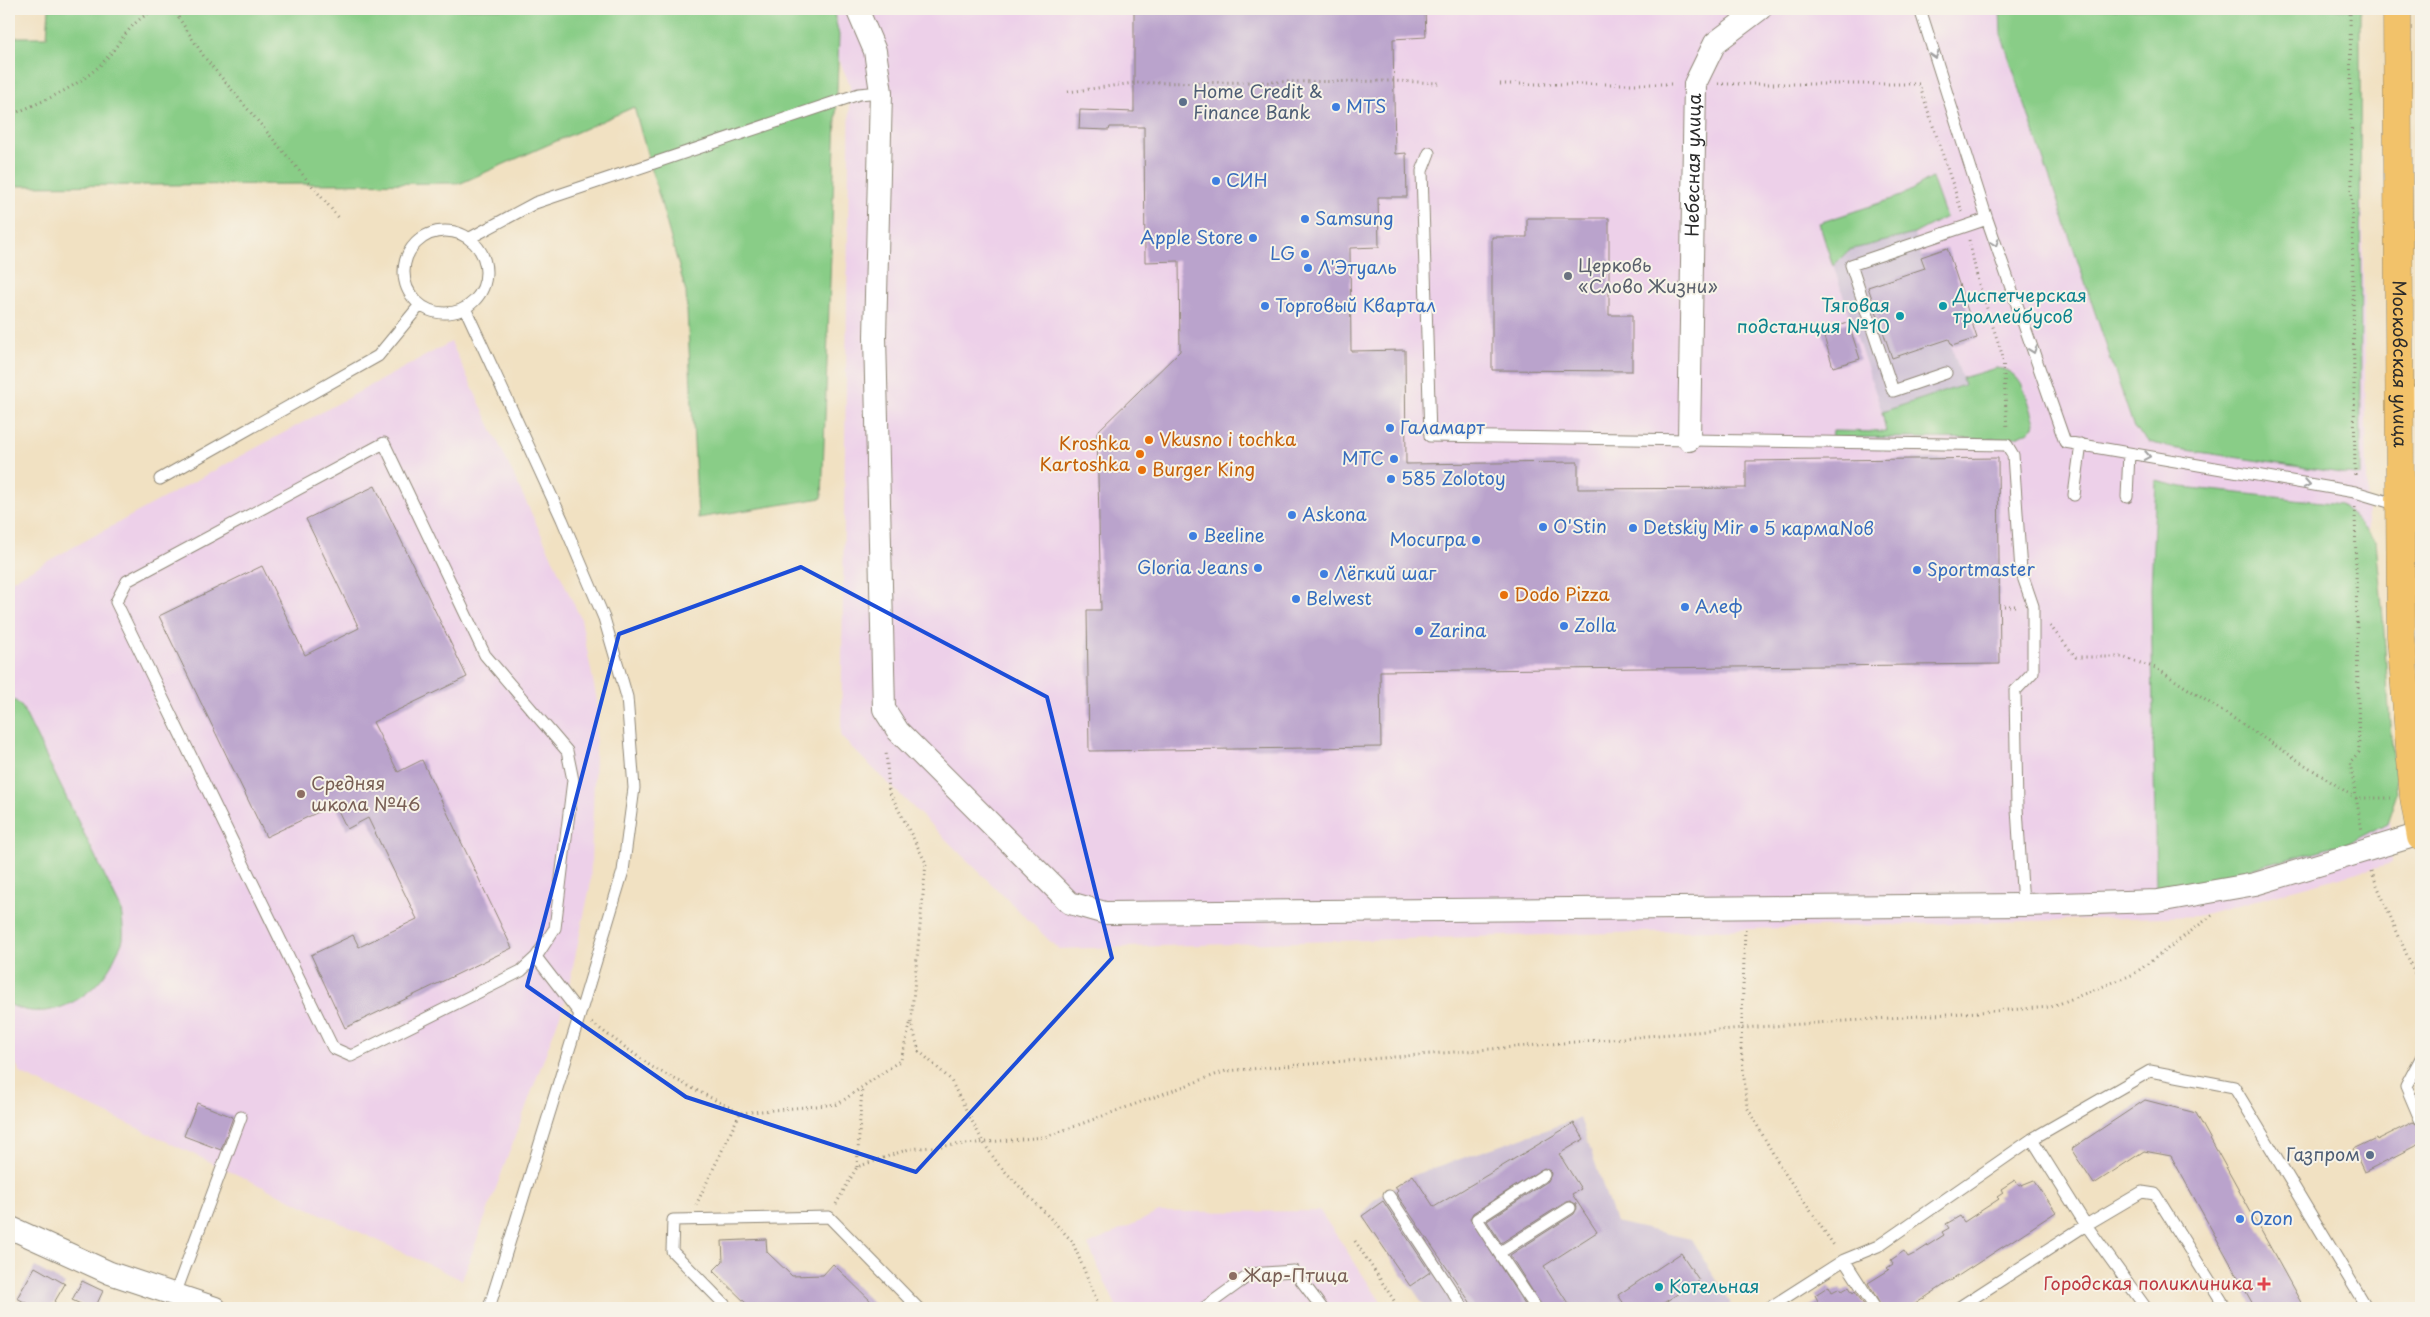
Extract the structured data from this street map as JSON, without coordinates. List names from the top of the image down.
{
  "streets": {
    "main road": ["Московская улица"],
    "street": ["Небесная улица"]
  },
  "places": {
    "other": [
      "Home Credit & Finance Bank",
      "MTS",
      "СИН",
      "Samsung",
      "Apple Store",
      "LG",
      "Л'Этуаль",
      "Церковь «Слово Жизни»",
      "Торговый Квартал",
      "Диспетчерская троллейбусов",
      "Тяговая подстанция №10",
      "Галамарт",
      "Vkusno i tochka",
      "Kroshka Kartoshka",
      "МТС",
      "Burger King",
      "585 Zolotoy",
      "Askona",
      "O'Stin",
      "Detskiy Mir",
      "5 кармаNов",
      "Beeline",
      "Мосигра",
      "Gloria Jeans",
      "Sportmaster",
      "Лёгкий шаг",
      "Dodo Pizza",
      "Belwest",
      "Алеф",
      "Zolla",
      "Zarina",
      "Средняя школа №46",
      "Газпром",
      "Ozon",
      "Жар-Птица",
      "Котельная"
    ],
    "health": ["Городская поликлиника"]
  }
}
